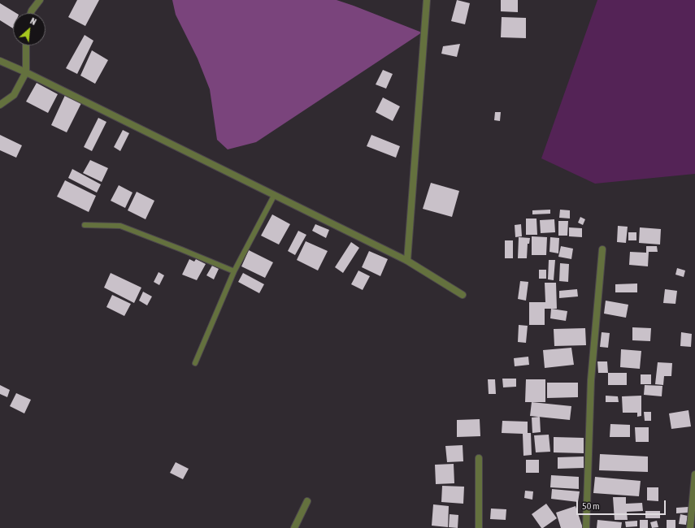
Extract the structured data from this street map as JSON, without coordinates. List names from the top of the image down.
{
  "scale_bar": "50 m",
  "north": "top right"
}
